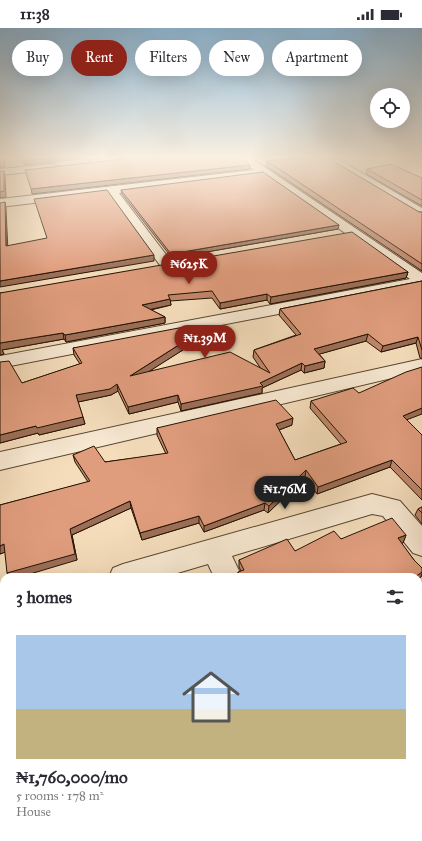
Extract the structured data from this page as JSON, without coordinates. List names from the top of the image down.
{
  "page": {
    "status": "11:38",
    "chip": [
      "Buy",
      "Rent",
      "Filters",
      "New",
      "Apartment"
    ],
    "price": ["₦625K", "₦1.39M", "₦1.76M"],
    "heading": "3 homes",
    "list": [
      {
        "name": "₦1,760,000/mo",
        "note": "5 rooms · 178 m² · House"
      }
    ]
  }
}
